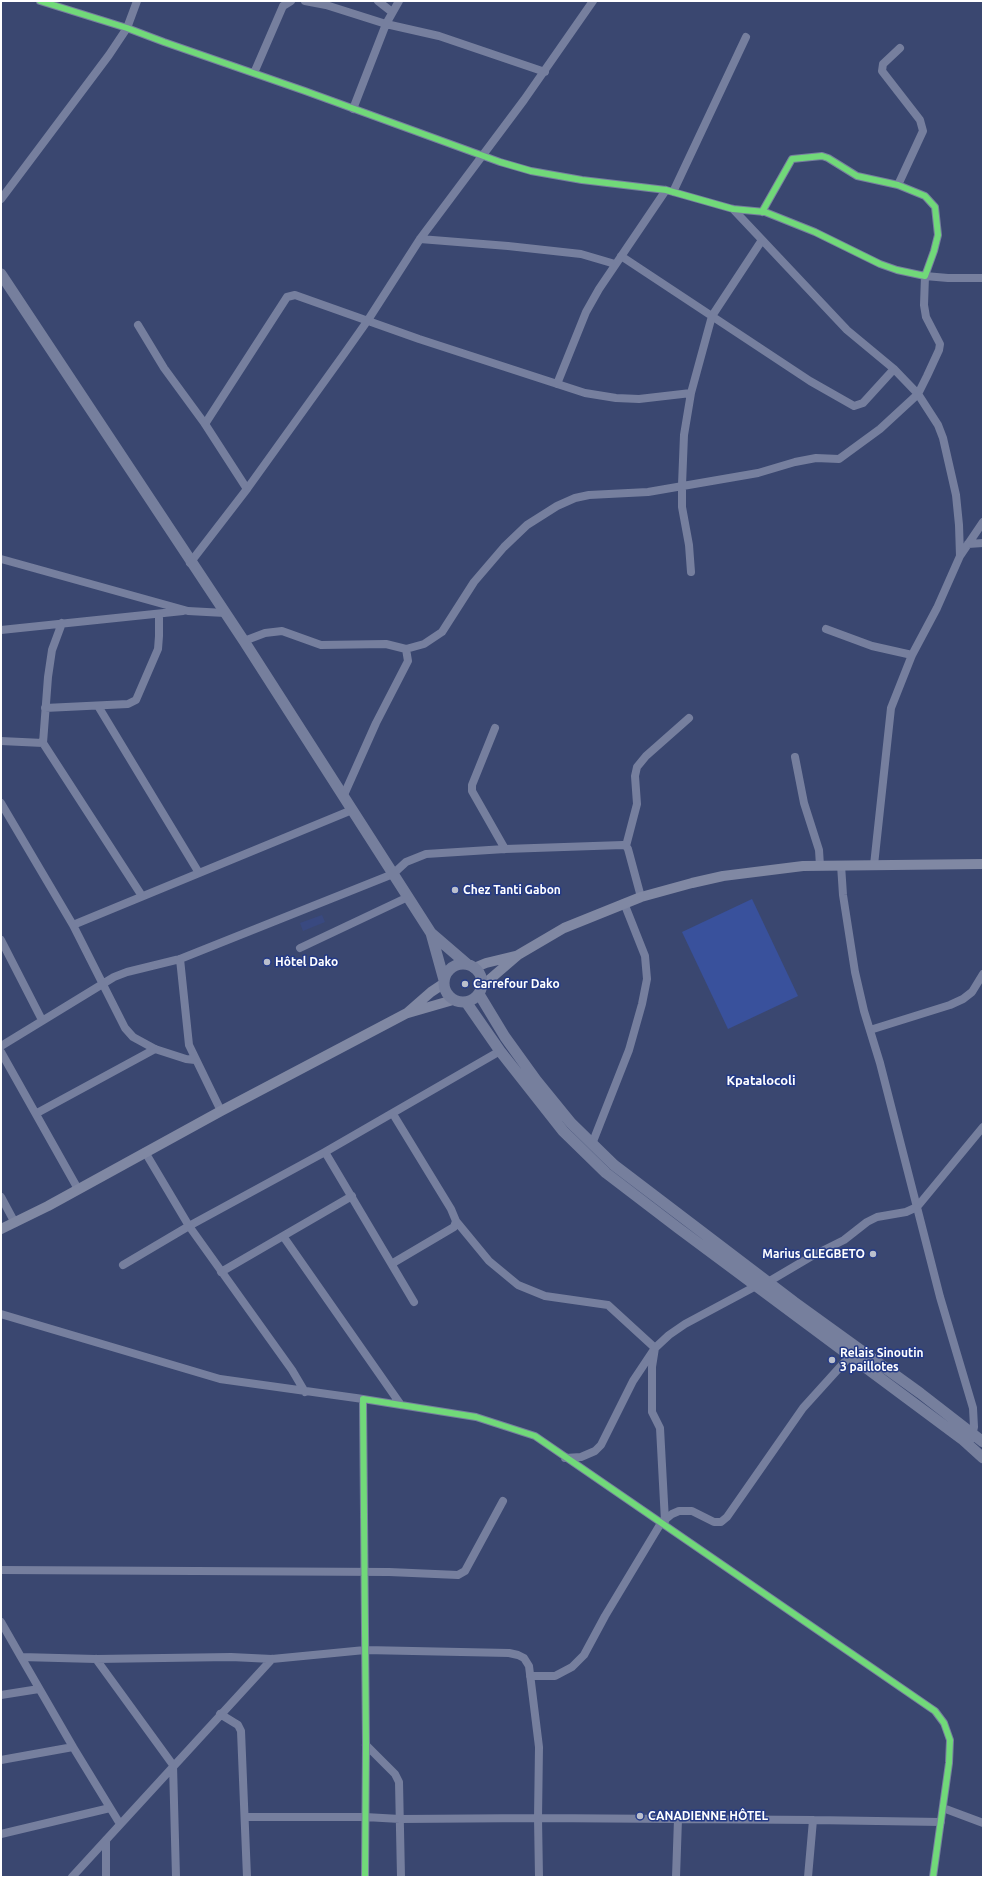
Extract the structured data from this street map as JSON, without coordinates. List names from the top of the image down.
{
  "districts": ["Kpatalocoli"],
  "places": [
    "Chez Tanti Gabon",
    "Hôtel Dako",
    "Carrefour Dako",
    "Marius GLEGBETO",
    "Relais Sinoutin 3 paillotes",
    "CANADIENNE HÔTEL"
  ]
}
